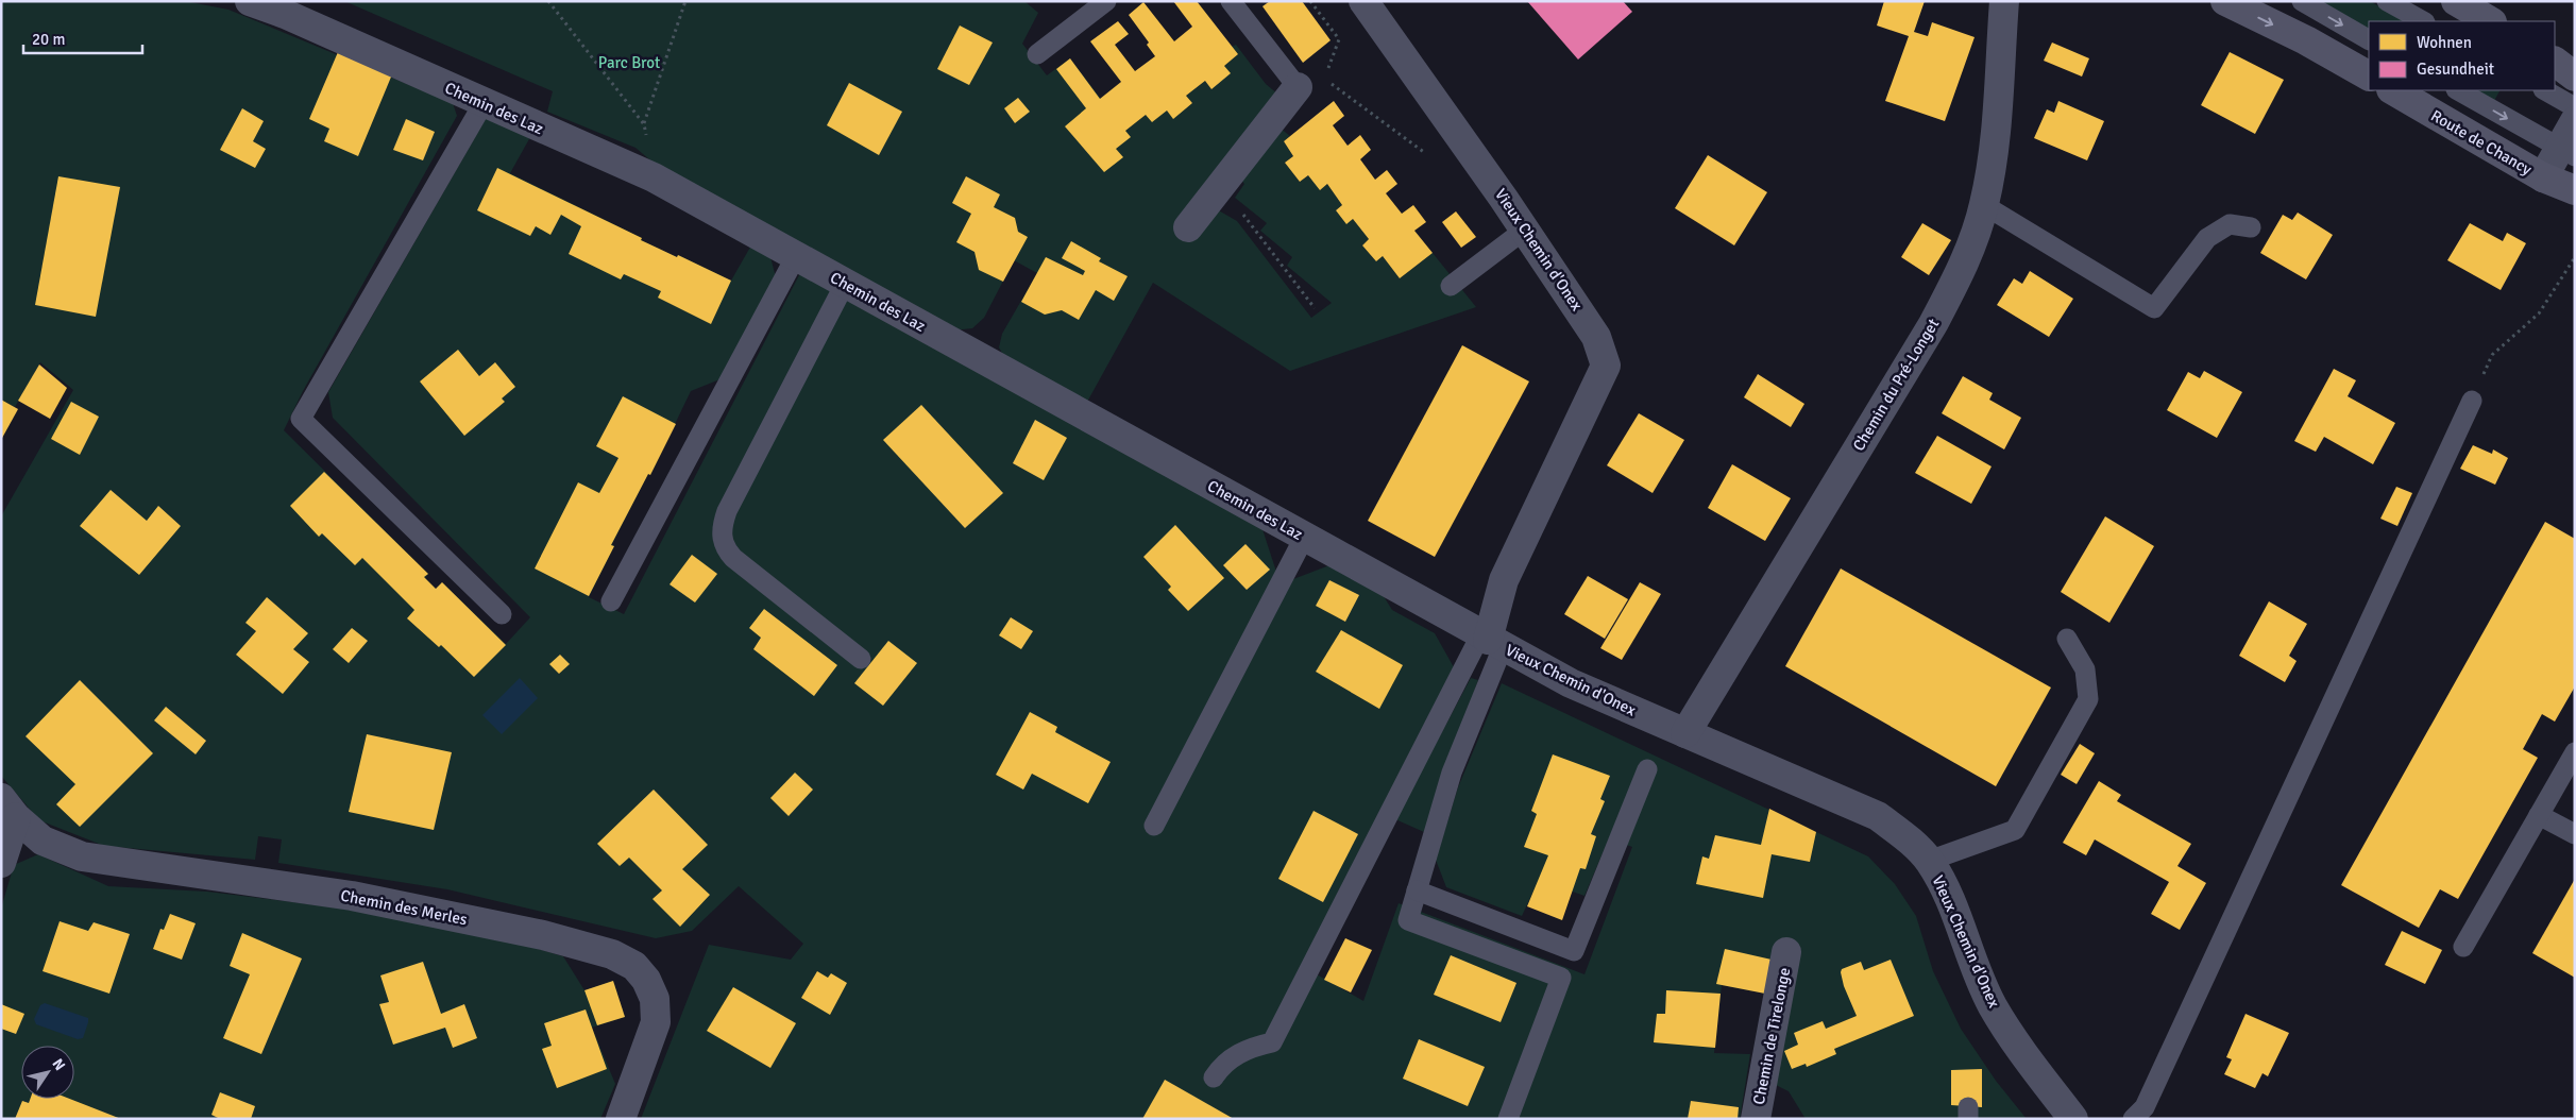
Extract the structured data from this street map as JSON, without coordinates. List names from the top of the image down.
{
  "streets": {
    "main road": ["Route de Chancy"],
    "street": [
      "Chemin des Laz",
      "Vieux Chemin d'Onex",
      "Chemin du Pré-Longet",
      "Chemin des Merles",
      "Chemin de Tirelonge"
    ]
  },
  "crossings": [
    ["Chemin des Laz", "Vieux Chemin d'Onex"],
    ["Vieux Chemin d'Onex", "Chemin du Pré-Longet"]
  ],
  "parks": ["Parc Brot"],
  "legend": ["Wohnen", "Gesundheit"],
  "scale_bar": "20 m",
  "north": "top right"
}
